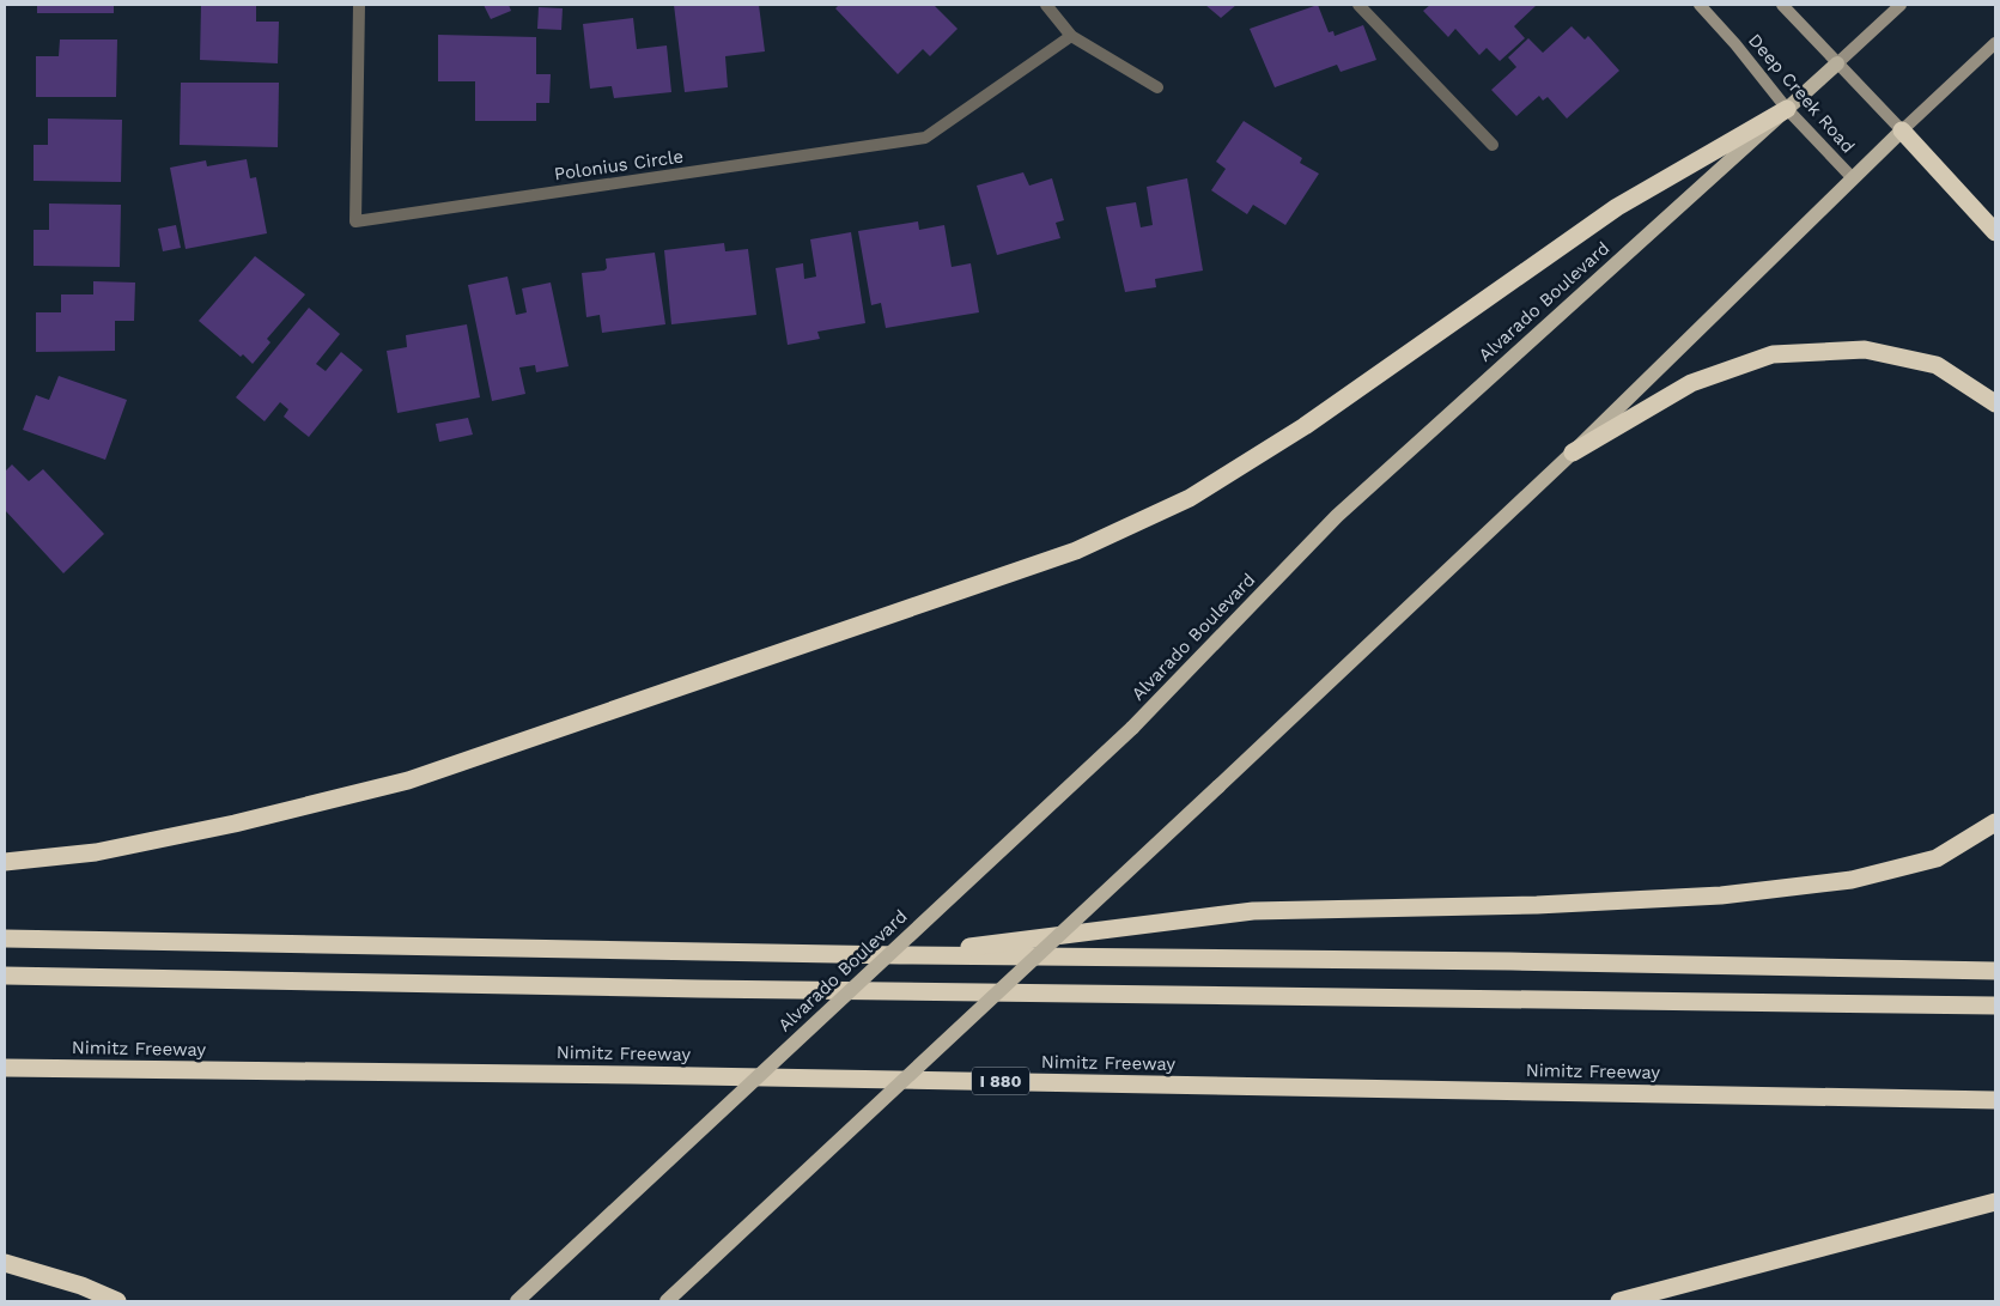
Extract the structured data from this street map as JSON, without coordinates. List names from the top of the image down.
{
  "streets": {
    "highway": ["Nimitz Freeway", "I 880"],
    "main road": ["Alvarado Boulevard"],
    "street": ["Deep Creek Road", "Polonius Circle"]
  },
  "crossings": [
    ["Deep Creek Road", "Alvarado Boulevard"]
  ]
}
